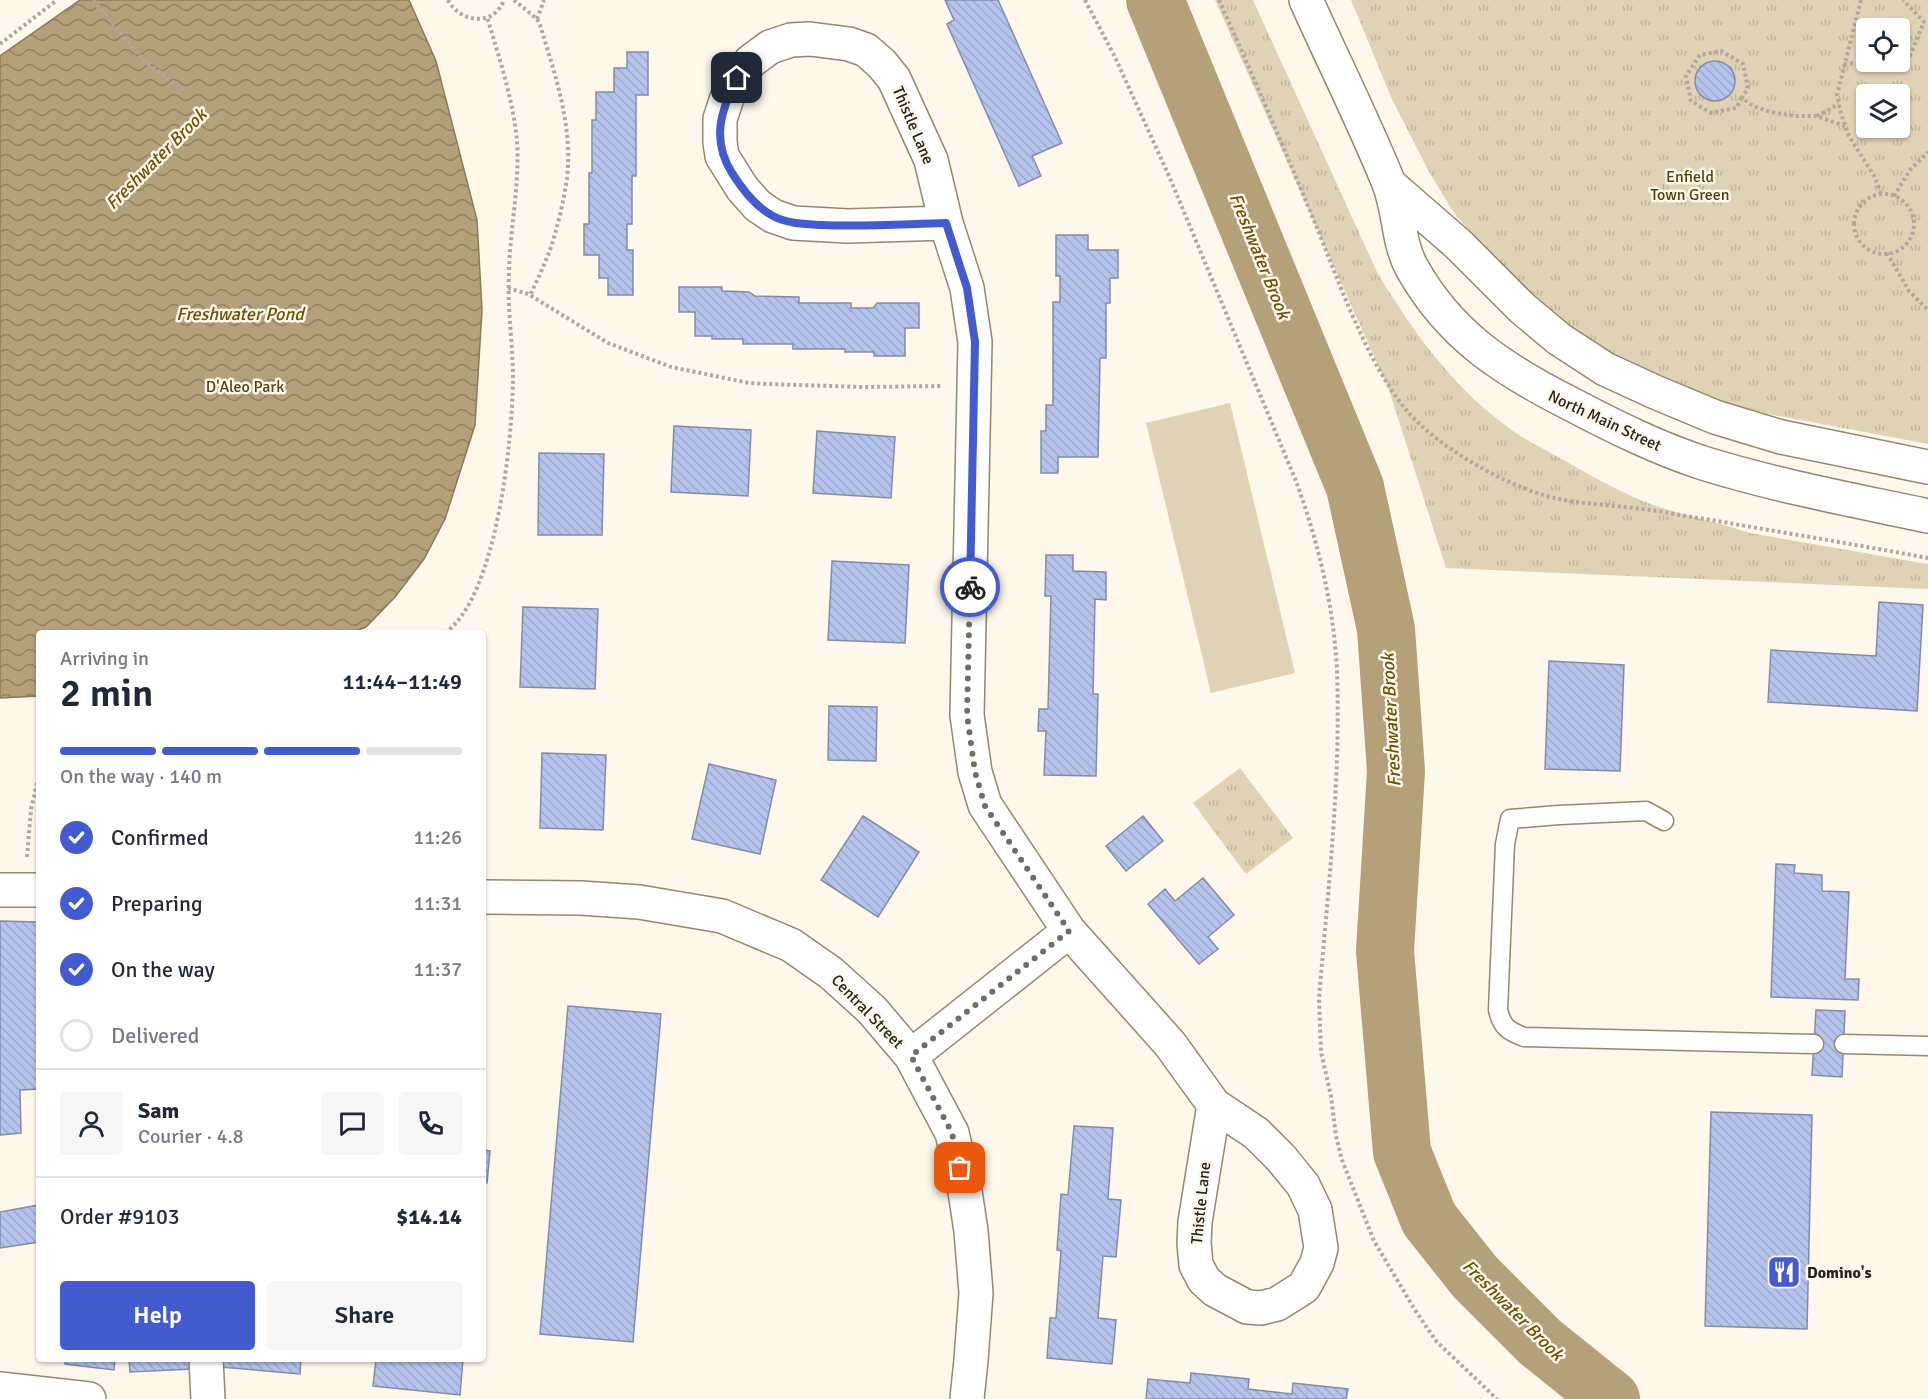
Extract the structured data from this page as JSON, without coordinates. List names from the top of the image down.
{
  "streets": {
    "street": ["Thistle Lane", "North Main Street", "Central Street"]
  },
  "water": ["Freshwater Brook", "Freshwater Pond"],
  "parks": ["Enfield Town Green", "D'Aleo Park"],
  "places": {
    "restaurant": ["Domino's"]
  },
  "page": {
    "heading": ["2 min", "Arriving in", "11:44–11:49"],
    "panel": [
      "Sam",
      "Courier · 4.8",
      "Order #9103",
      "$14.14"
    ],
    "bar": "On the way · 140 m",
    "list": [
      ["Confirmed", "11:26"],
      ["Preparing", "11:31"],
      ["On the way", "11:37"],
      "Delivered"
    ],
    "buttons": ["Help", "Share"]
  }
}
